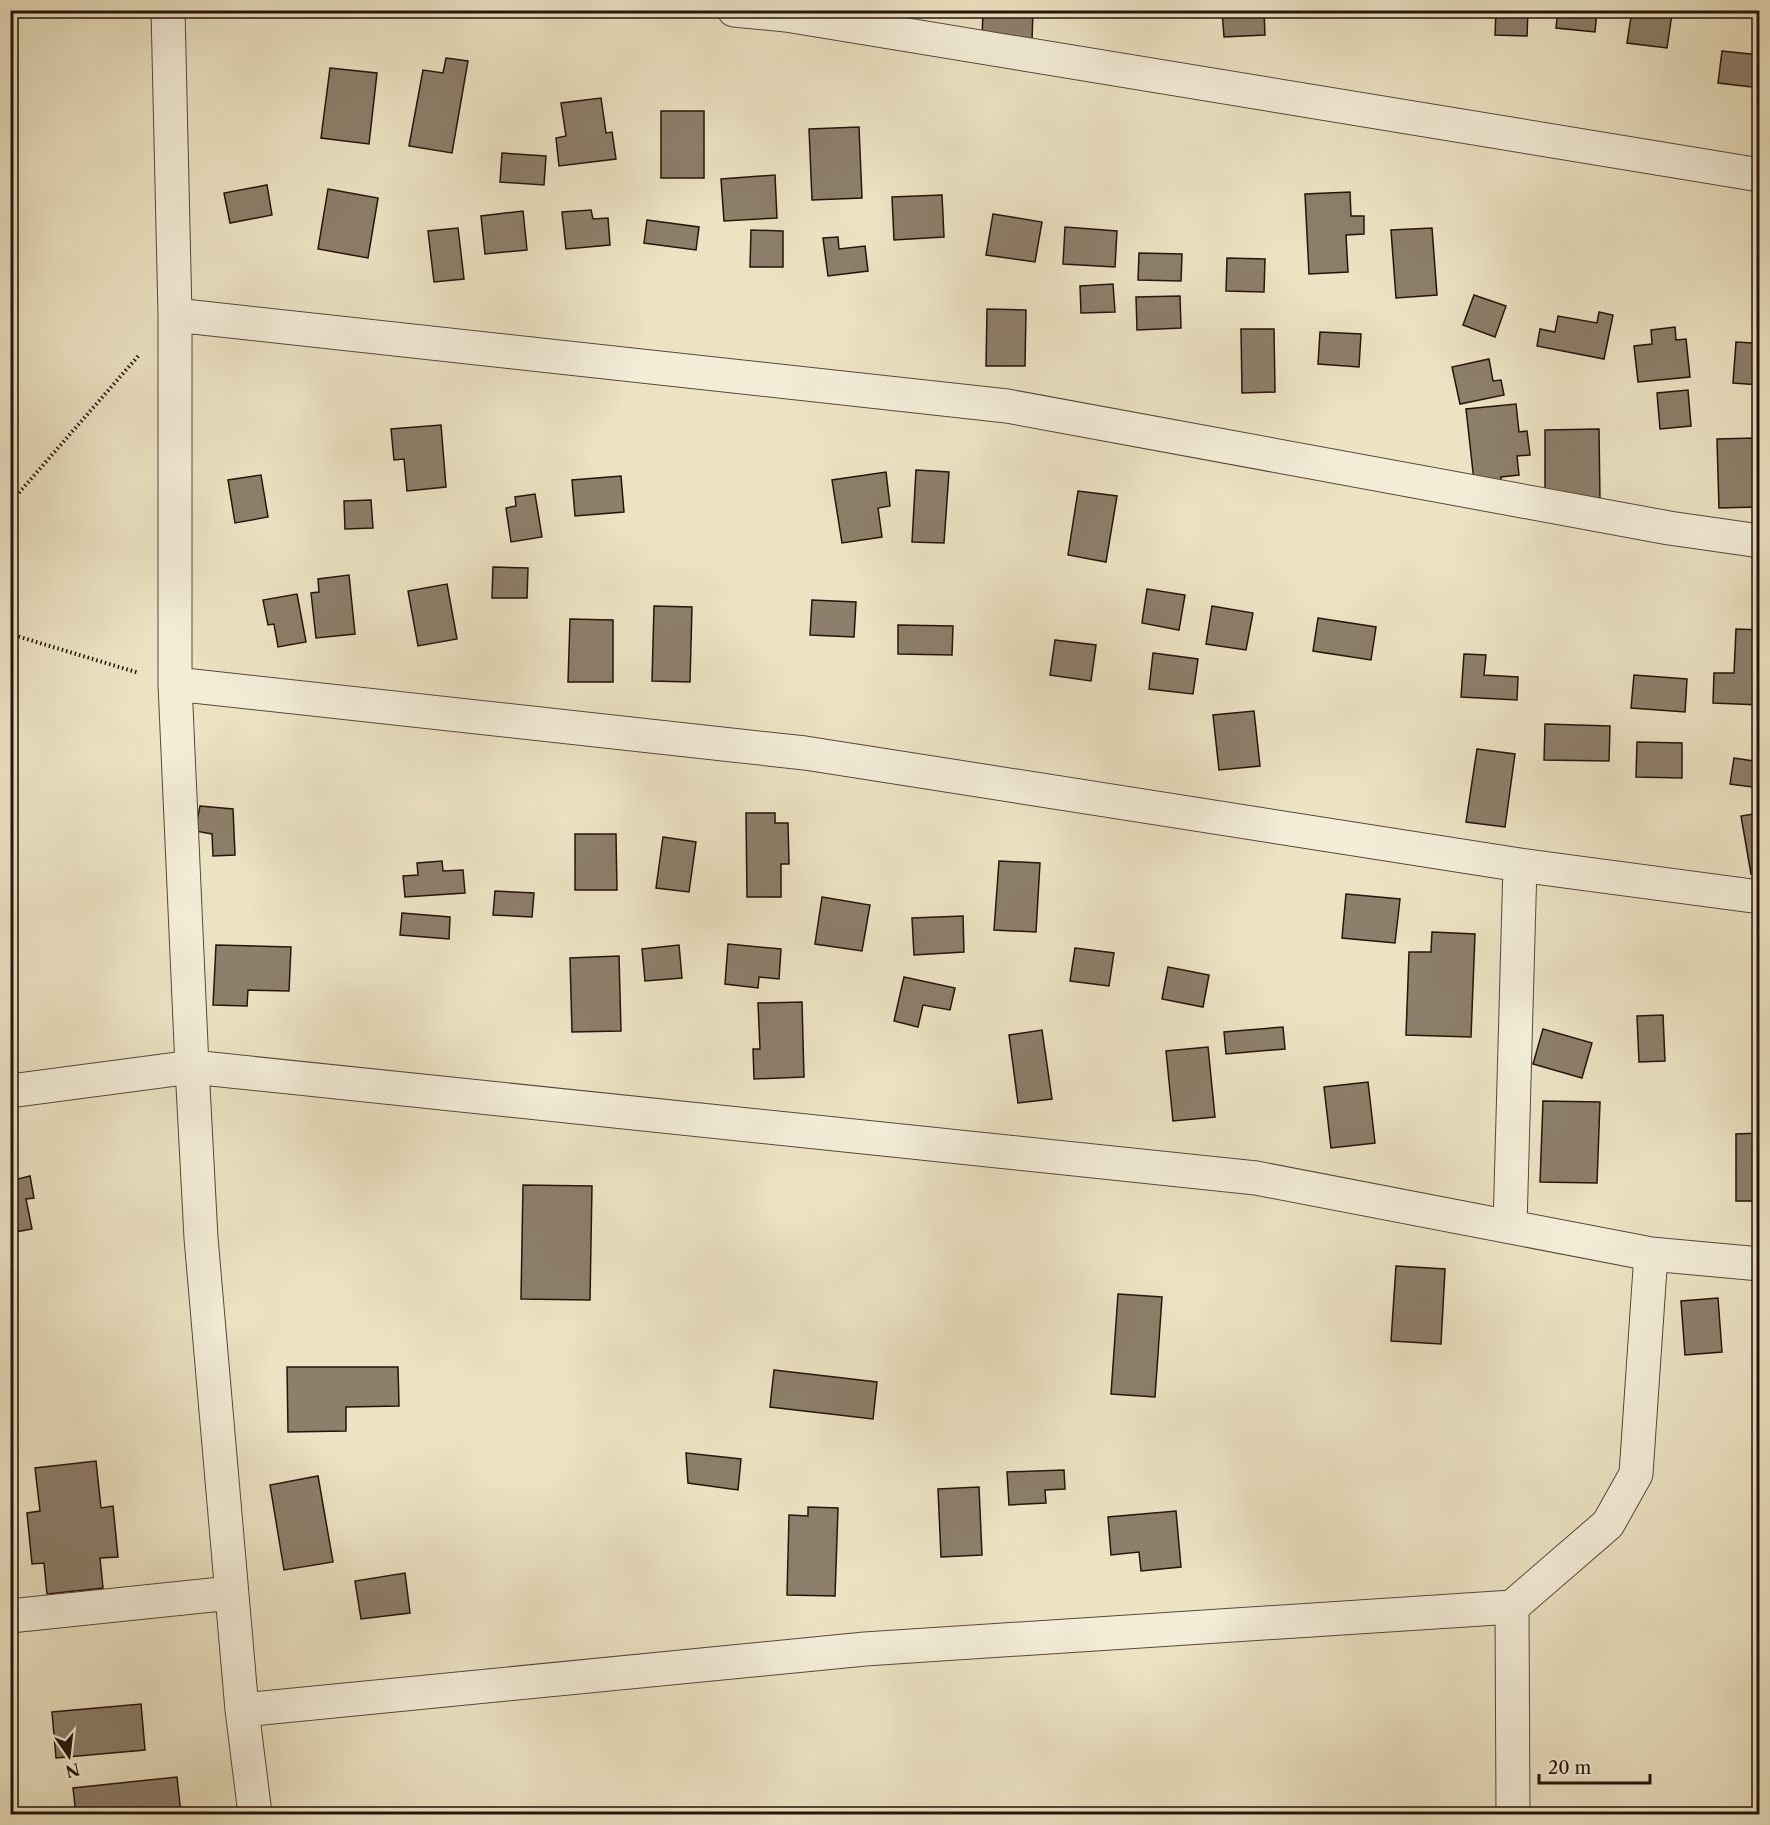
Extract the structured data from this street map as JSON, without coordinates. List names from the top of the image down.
{
  "scale_bar": "20 m",
  "north": "bottom"
}
